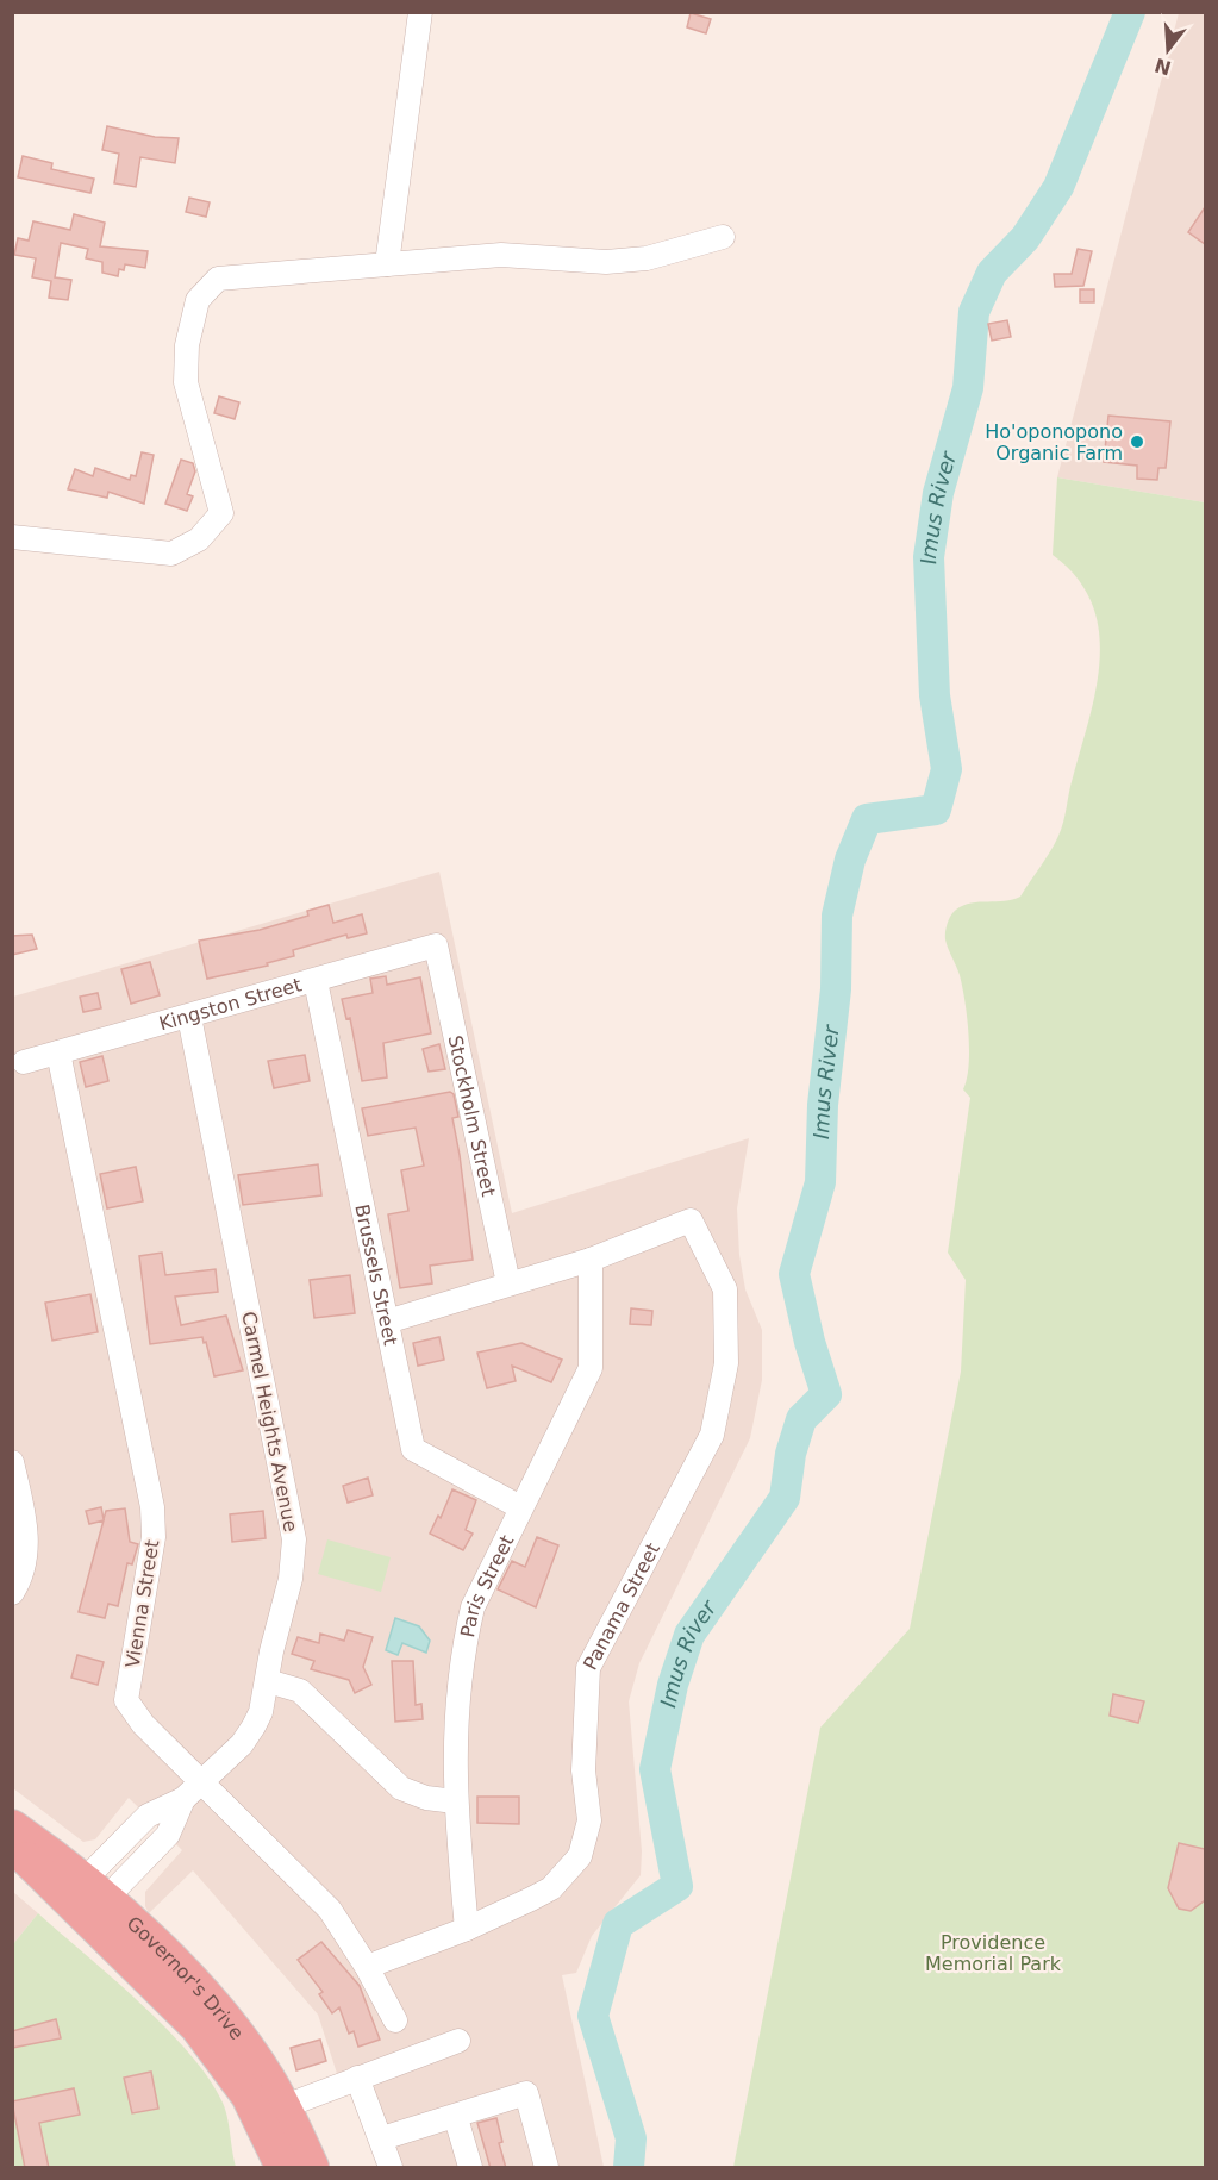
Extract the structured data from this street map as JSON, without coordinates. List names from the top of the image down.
{
  "streets": {
    "highway": ["Governor's Drive"],
    "street": [
      "Kingston Street",
      "Stockholm Street",
      "Brussels Street",
      "Carmel Heights Avenue",
      "Paris Street",
      "Vienna Street",
      "Panama Street"
    ]
  },
  "crossings": [
    ["Kingston Street", "Stockholm Street"],
    ["Kingston Street", "Brussels Street"],
    ["Kingston Street", "Carmel Heights Avenue"],
    ["Kingston Street", "Vienna Street"],
    ["Brussels Street", "Paris Street"],
    ["Carmel Heights Avenue", "Vienna Street"],
    ["Carmel Heights Avenue", "Governor's Drive"],
    ["Paris Street", "Panama Street"],
    ["Vienna Street", "Panama Street"]
  ],
  "water": ["Imus River"],
  "parks": ["Providence Memorial Park"],
  "places": ["Ho'oponopono Organic Farm"],
  "north": "bottom"
}
